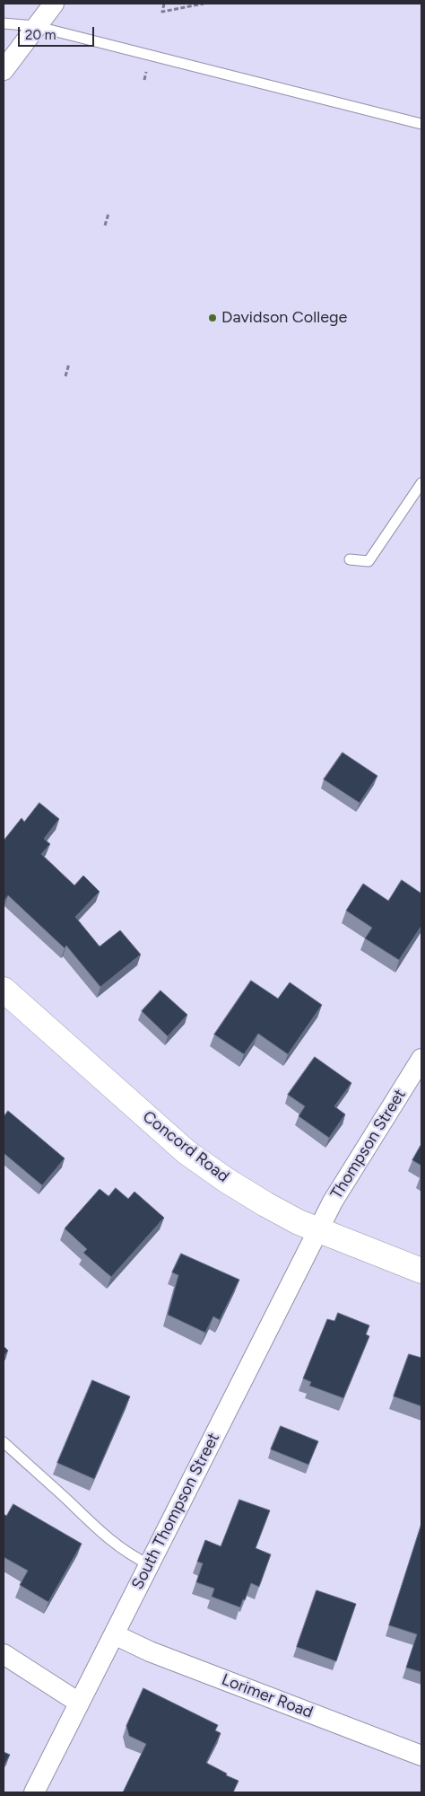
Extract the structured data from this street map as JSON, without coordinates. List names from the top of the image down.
{
  "streets": {
    "main road": ["Concord Road"],
    "street": ["Thompson Street", "South Thompson Street", "Lorimer Road"]
  },
  "crossings": [
    ["Thompson Street", "Concord Road"],
    ["Thompson Street", "South Thompson Street"],
    ["Concord Road", "South Thompson Street"],
    ["South Thompson Street", "Lorimer Road"]
  ],
  "places": ["Davidson College"],
  "scale_bar": "20 m"
}
